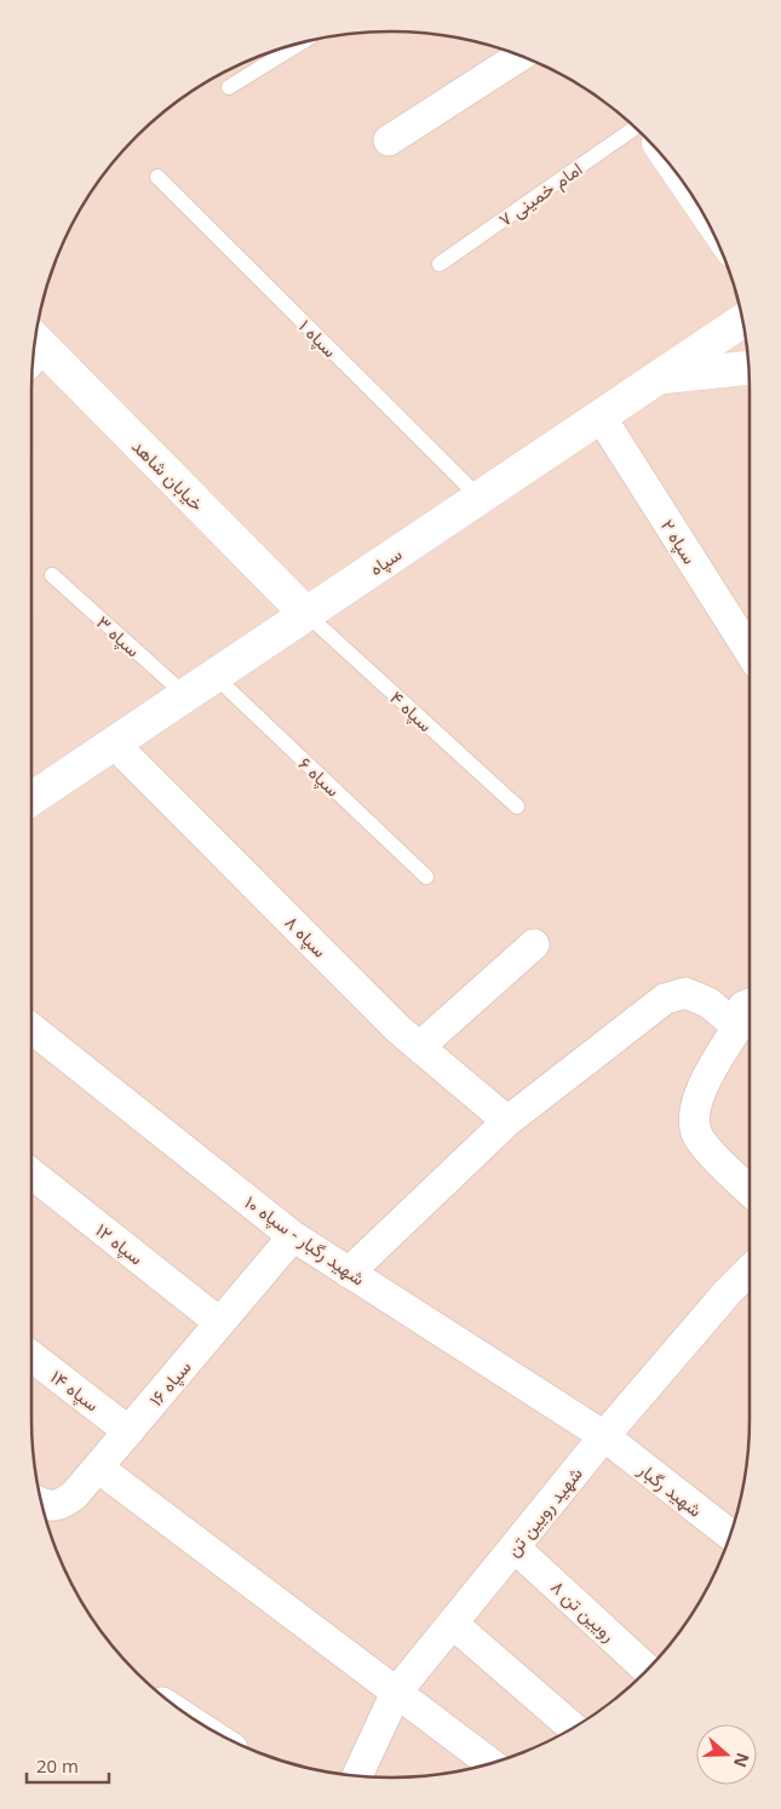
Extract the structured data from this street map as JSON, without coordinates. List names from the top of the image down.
{
  "streets": {
    "main road": ["خیابان شاهد", "سپاه"],
    "street": [
      "سپاه ۲",
      "سپاه ۸",
      "شهید رگبار - سپاه ۱۰",
      "سپاه ۱۲",
      "سپاه ۱۶",
      "سپاه ۱۴",
      "شهید رگبار",
      "شهید رویین تن",
      "رویین تن ۸"
    ],
    "lane": [
      "امام خمینی ۷",
      "سپاه ۱",
      "سپاه ۳",
      "سپاه ۴",
      "سپاه ۶"
    ]
  },
  "crossings": [
    ["سپاه ۱", "سپاه"],
    ["خیابان شاهد", "سپاه"],
    ["خیابان شاهد", "سپاه ۴"],
    ["سپاه ۲", "سپاه"],
    ["سپاه", "سپاه ۳"],
    ["سپاه", "سپاه ۴"],
    ["سپاه", "سپاه ۶"],
    ["سپاه", "سپاه ۸"],
    ["شهید رگبار - سپاه ۱۰", "سپاه ۱۶"],
    ["شهید رگبار - سپاه ۱۰", "شهید رگبار"],
    ["شهید رگبار - سپاه ۱۰", "شهید رویین تن"],
    ["سپاه ۱۲", "سپاه ۱۶"],
    ["سپاه ۱۶", "سپاه ۱۴"],
    ["شهید رگبار", "شهید رویین تن"],
    ["شهید رویین تن", "رویین تن ۸"]
  ],
  "scale_bar": "20 m",
  "north": "right"
}
